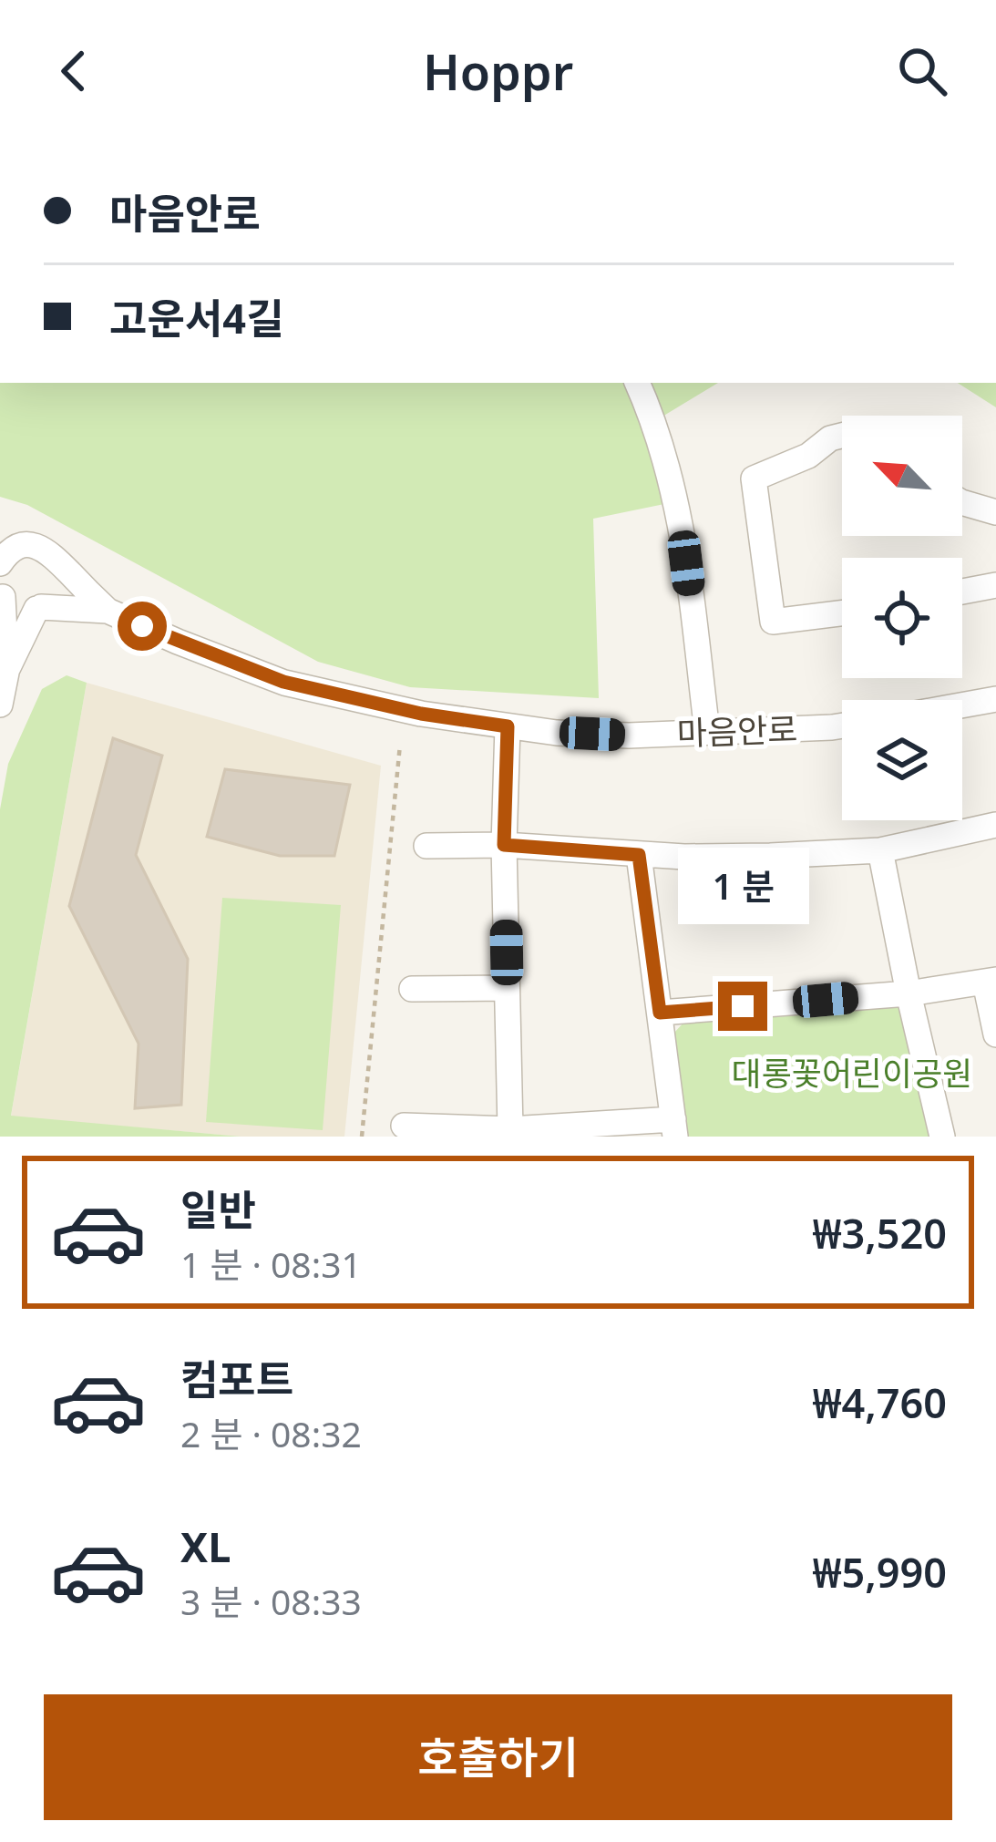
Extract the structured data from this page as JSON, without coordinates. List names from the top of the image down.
{
  "streets": {
    "street": ["마음안로"]
  },
  "parks": ["대롱꽃어린이공원"],
  "north": "top left",
  "page": {
    "header": "Hoppr",
    "banner": ["마음안로", "고운서4길"],
    "bubble": "1 분",
    "list": [
      {
        "name": "일반",
        "note": "1 분 · 08:31",
        "value": "₩3,520"
      },
      {
        "name": "컴포트",
        "note": "2 분 · 08:32",
        "value": "₩4,760"
      },
      {
        "name": "XL",
        "note": "3 분 · 08:33",
        "value": "₩5,990"
      }
    ],
    "buttons": "호출하기"
  }
}
